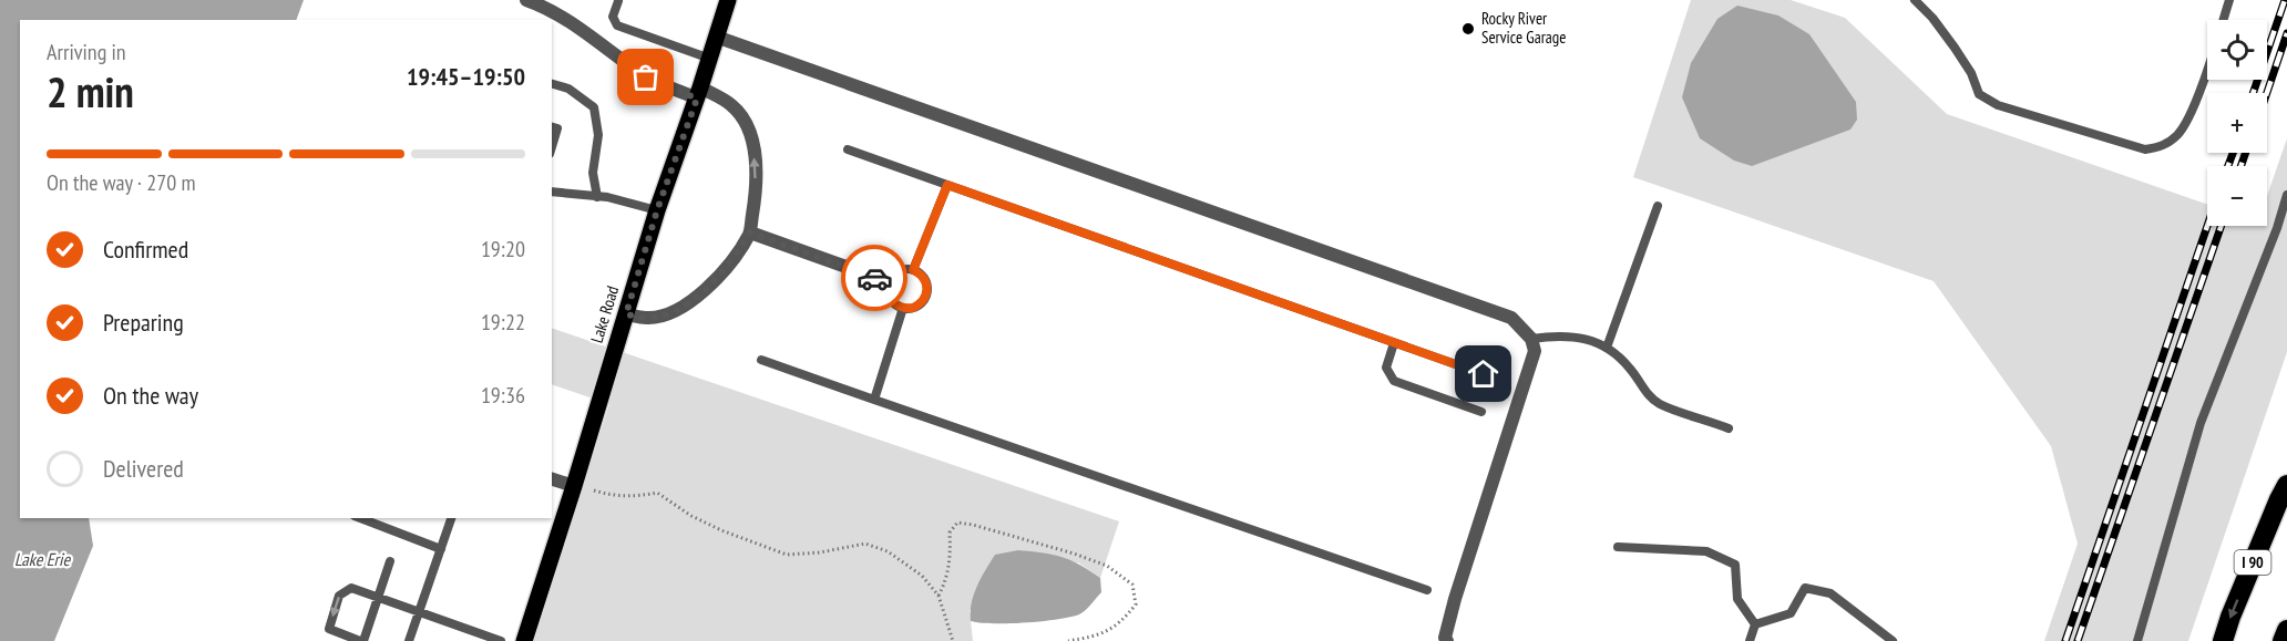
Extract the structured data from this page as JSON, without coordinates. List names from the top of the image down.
{
  "streets": {
    "highway": ["I 90"],
    "main road": ["Lake Road"]
  },
  "water": ["Lake Erie"],
  "places": ["Rocky River Service Garage"],
  "page": {
    "map_buttons": ["+", "−"],
    "heading": ["2 min", "Arriving in", "19:45–19:50"],
    "bar": "On the way · 270 m",
    "list": [
      ["Confirmed", "19:20"],
      ["Preparing", "19:22"],
      ["On the way", "19:36"],
      "Delivered"
    ]
  }
}
